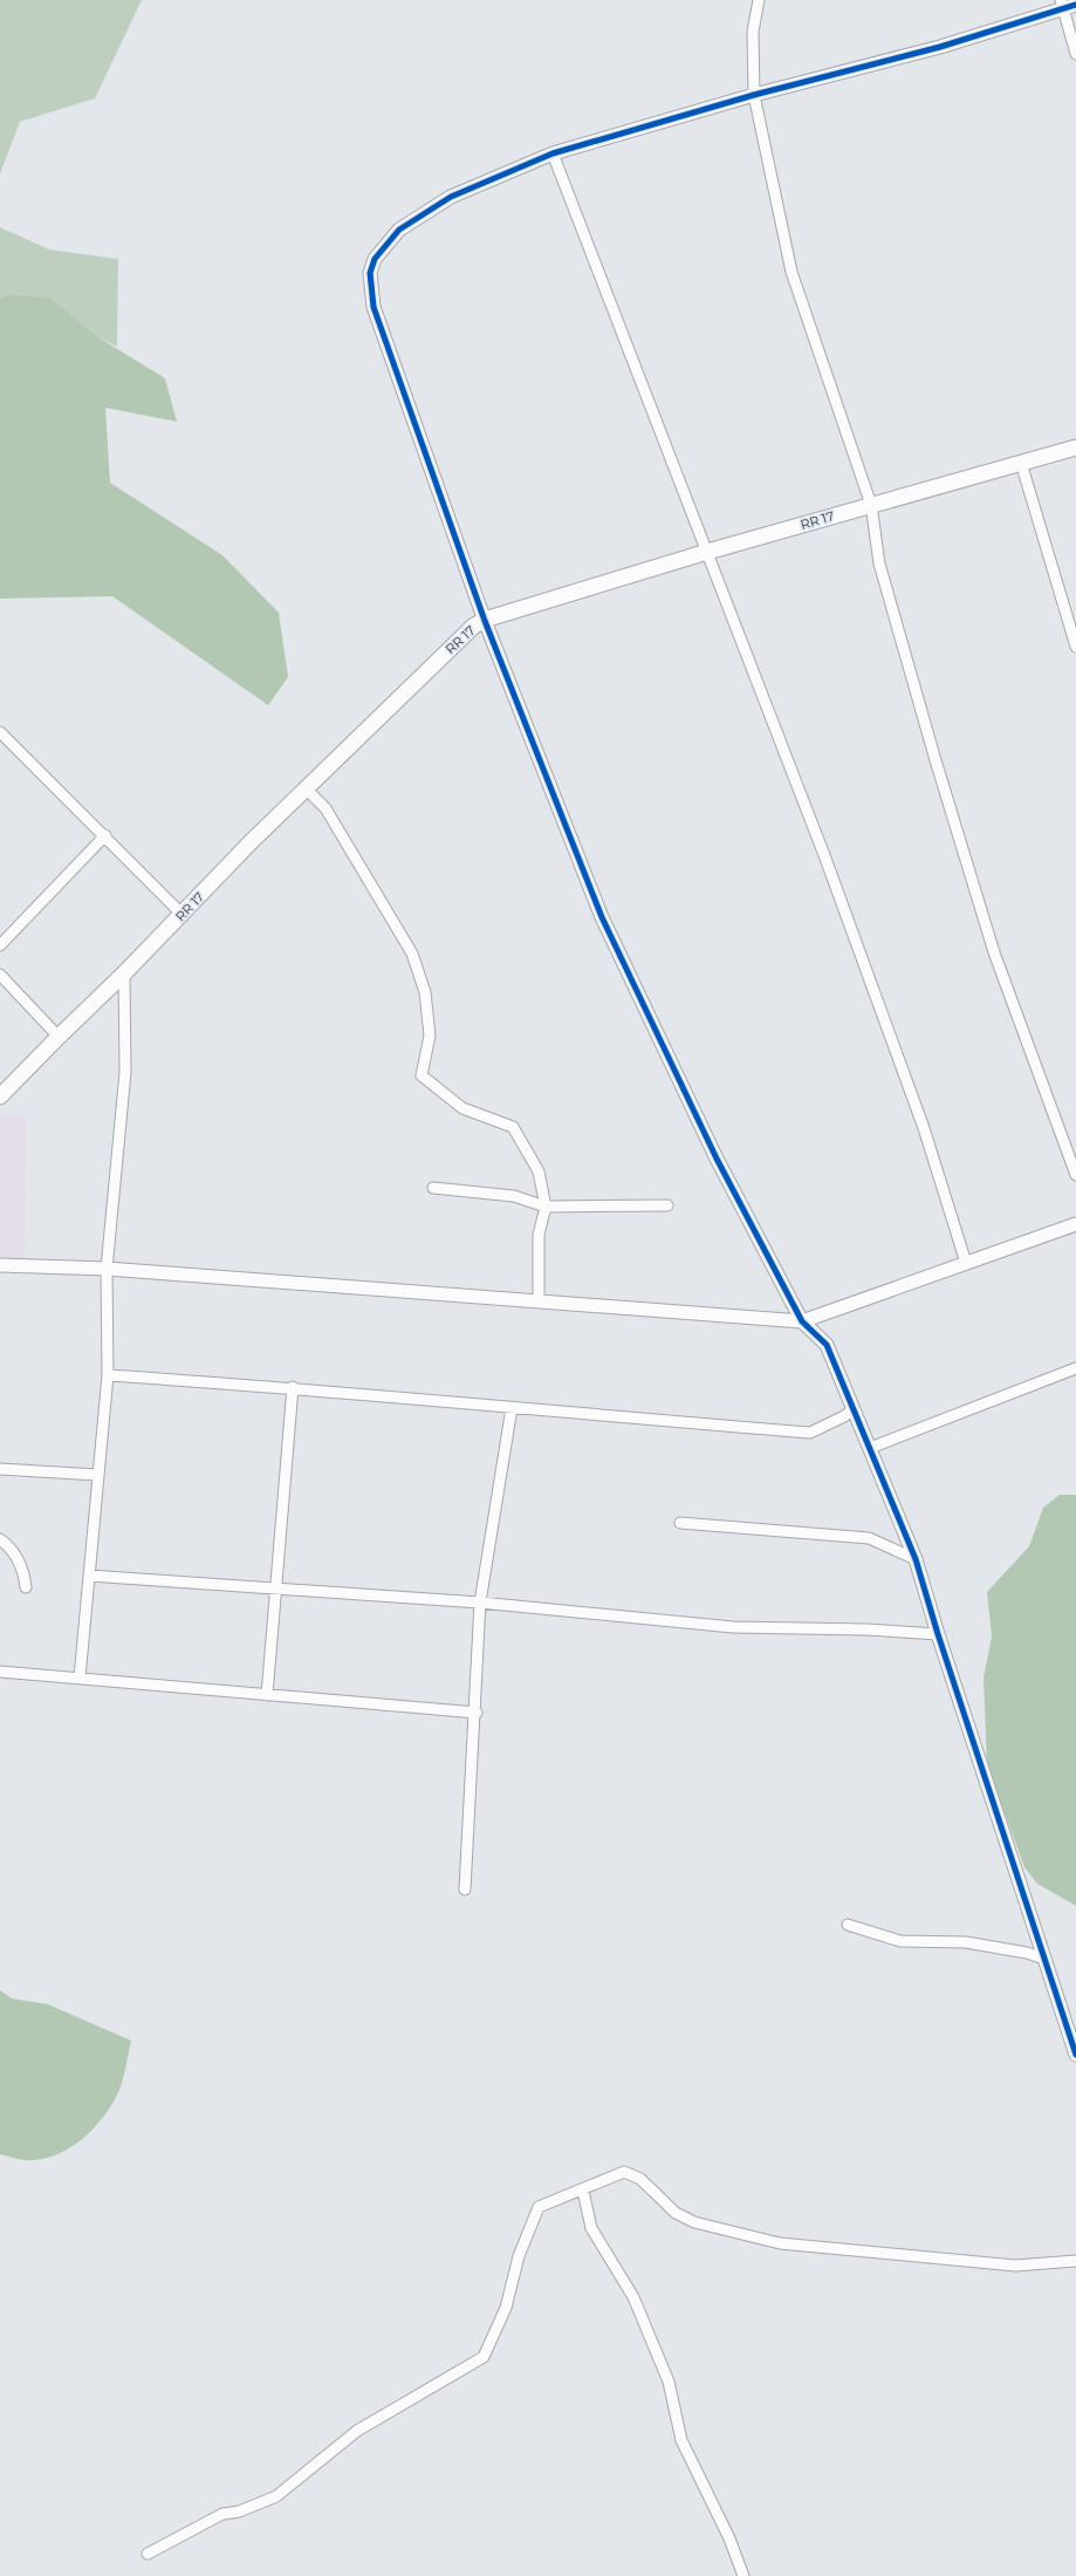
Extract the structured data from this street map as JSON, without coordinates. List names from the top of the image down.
{
  "streets": {
    "main road": ["RR 17"]
  }
}
